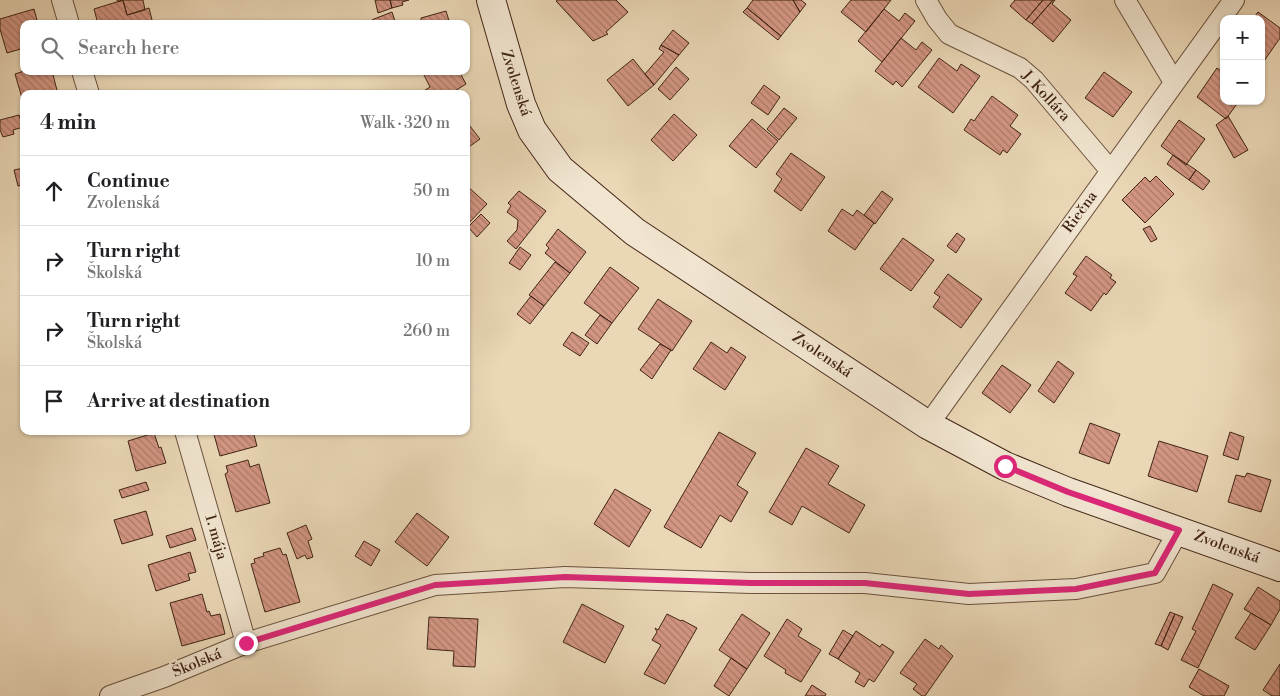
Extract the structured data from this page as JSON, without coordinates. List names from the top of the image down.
{
  "streets": {
    "street": [
      "Zvolenská",
      "J. Kollára",
      "Riečna",
      "1. mája",
      "Školská"
    ]
  },
  "crossings": [
    ["Zvolenská", "Riečna"],
    ["Zvolenská", "Školská"],
    ["J. Kollára", "Riečna"],
    ["1. mája", "Školská"]
  ],
  "page": {
    "map_buttons": ["+", "−"],
    "search": "Search here",
    "heading": ["4 min", "Walk · 320 m"],
    "list": [
      ["Continue", "Zvolenská", "50 m"],
      ["Turn right", "Školská", "10 m"],
      ["Turn right", "Školská", "260 m"],
      "Arrive at destination"
    ]
  }
}
